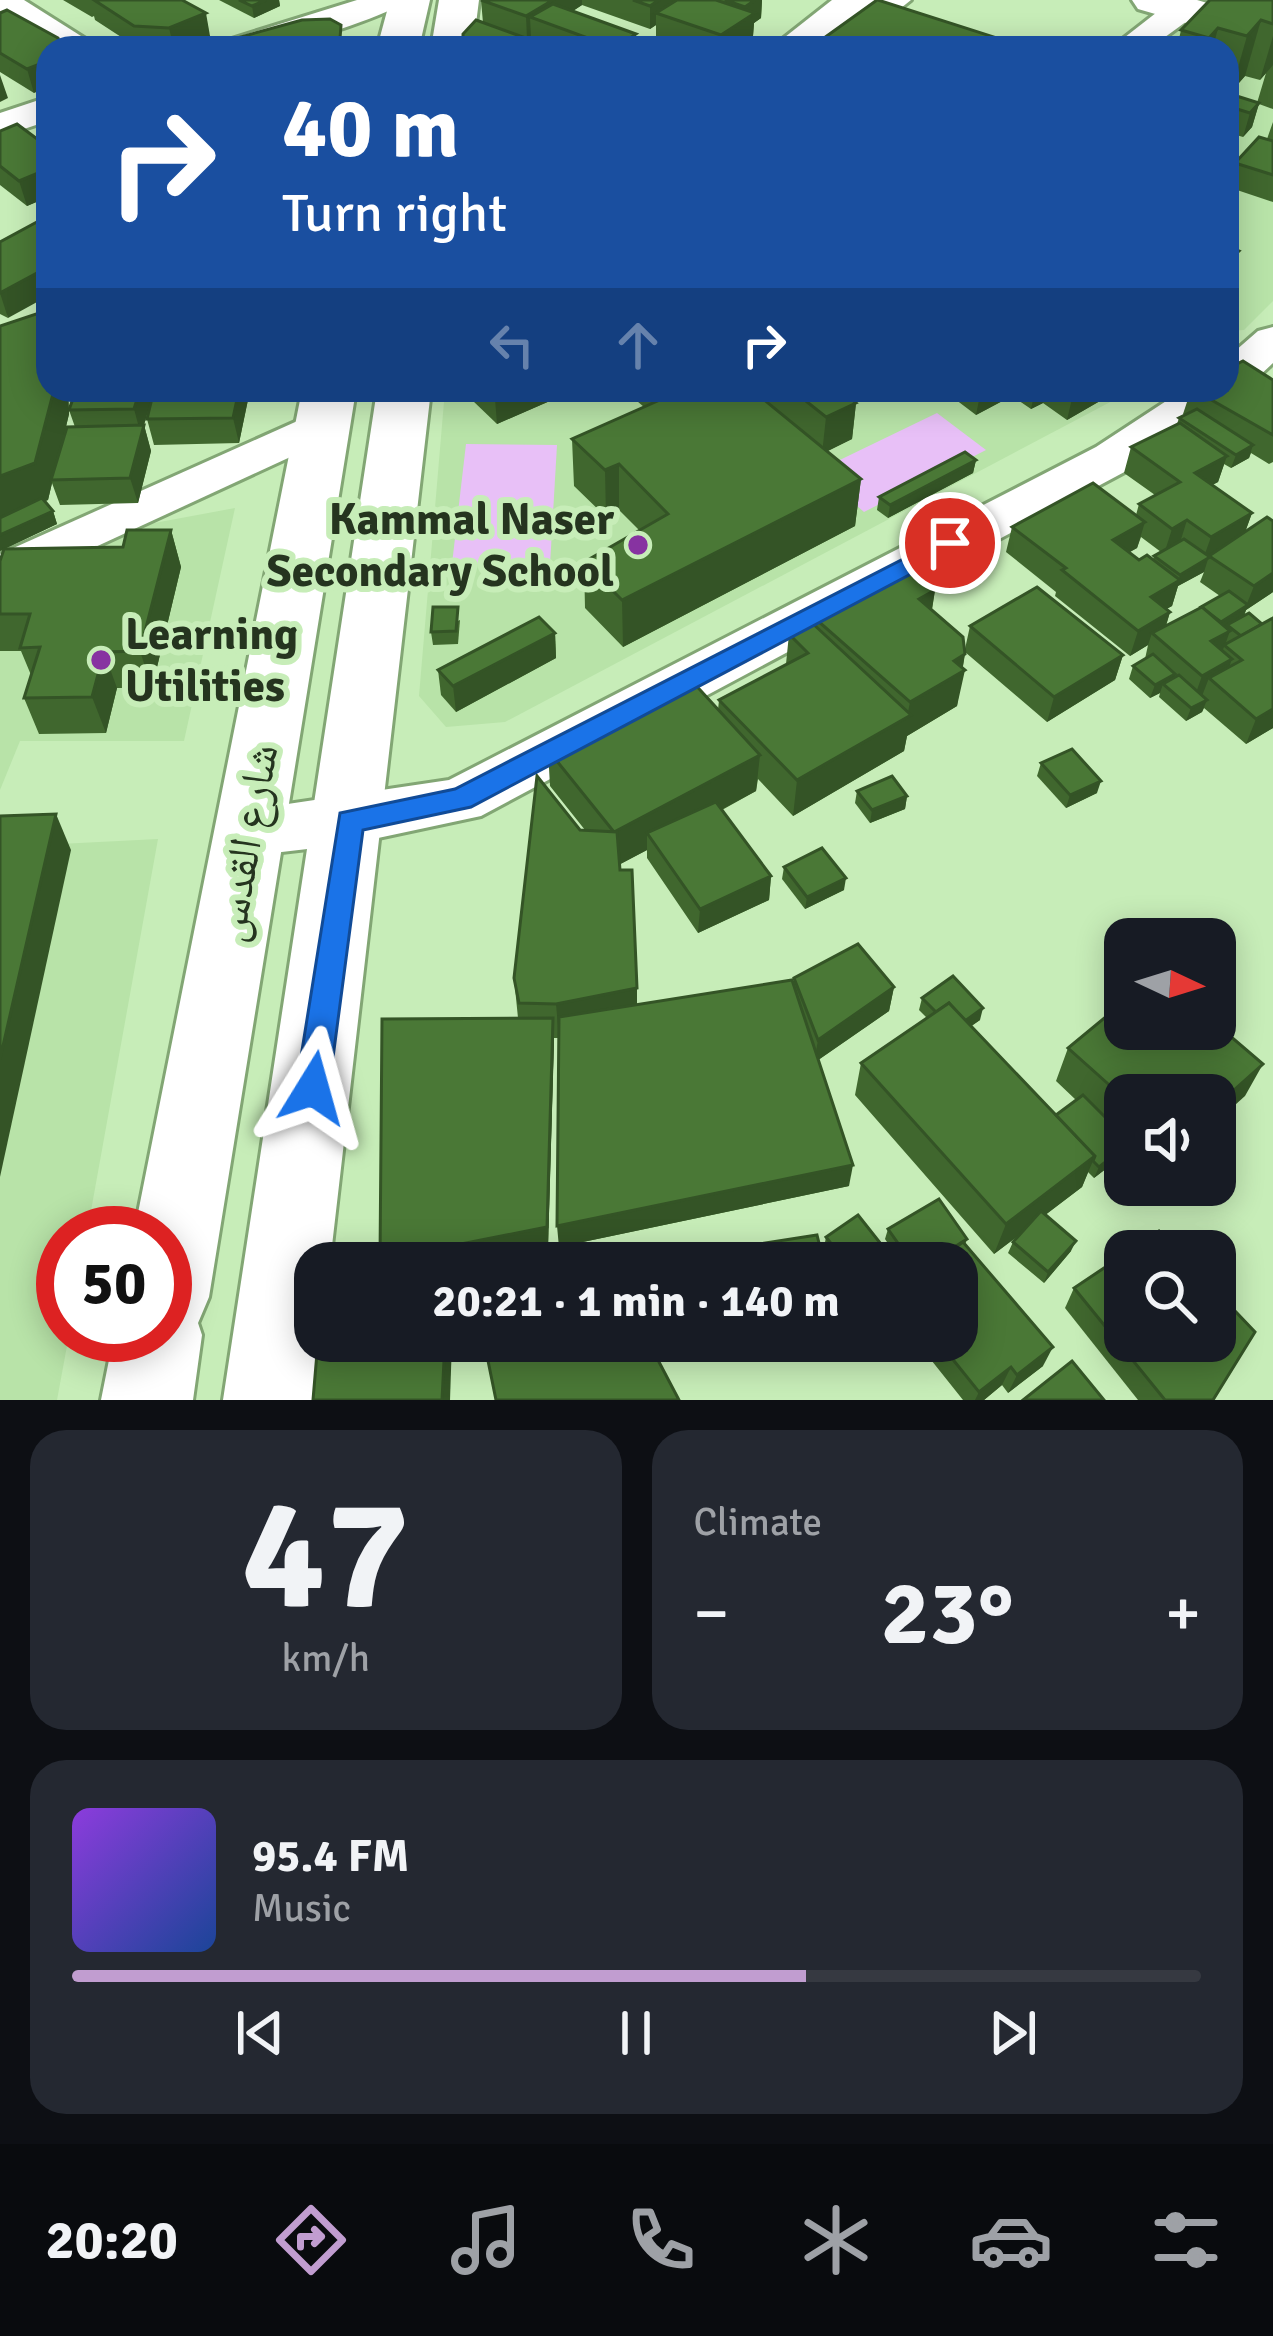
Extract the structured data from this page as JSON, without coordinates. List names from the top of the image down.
{
  "streets": {
    "main road": ["شارع القدس"]
  },
  "places": ["Kammal Naser Secondary School", "Learning Utilities"],
  "north": "right",
  "page": {
    "turn": ["40 m", "Turn right"],
    "limit": "50",
    "trip": "20:21 · 1 min · 140 m",
    "tile": [
      ["47", "km/h"],
      "Climate"
    ],
    "heat": ["−", "23°", "+"],
    "song": ["95.4 FM", "Music"],
    "tabs": "20:20"
  }
}
